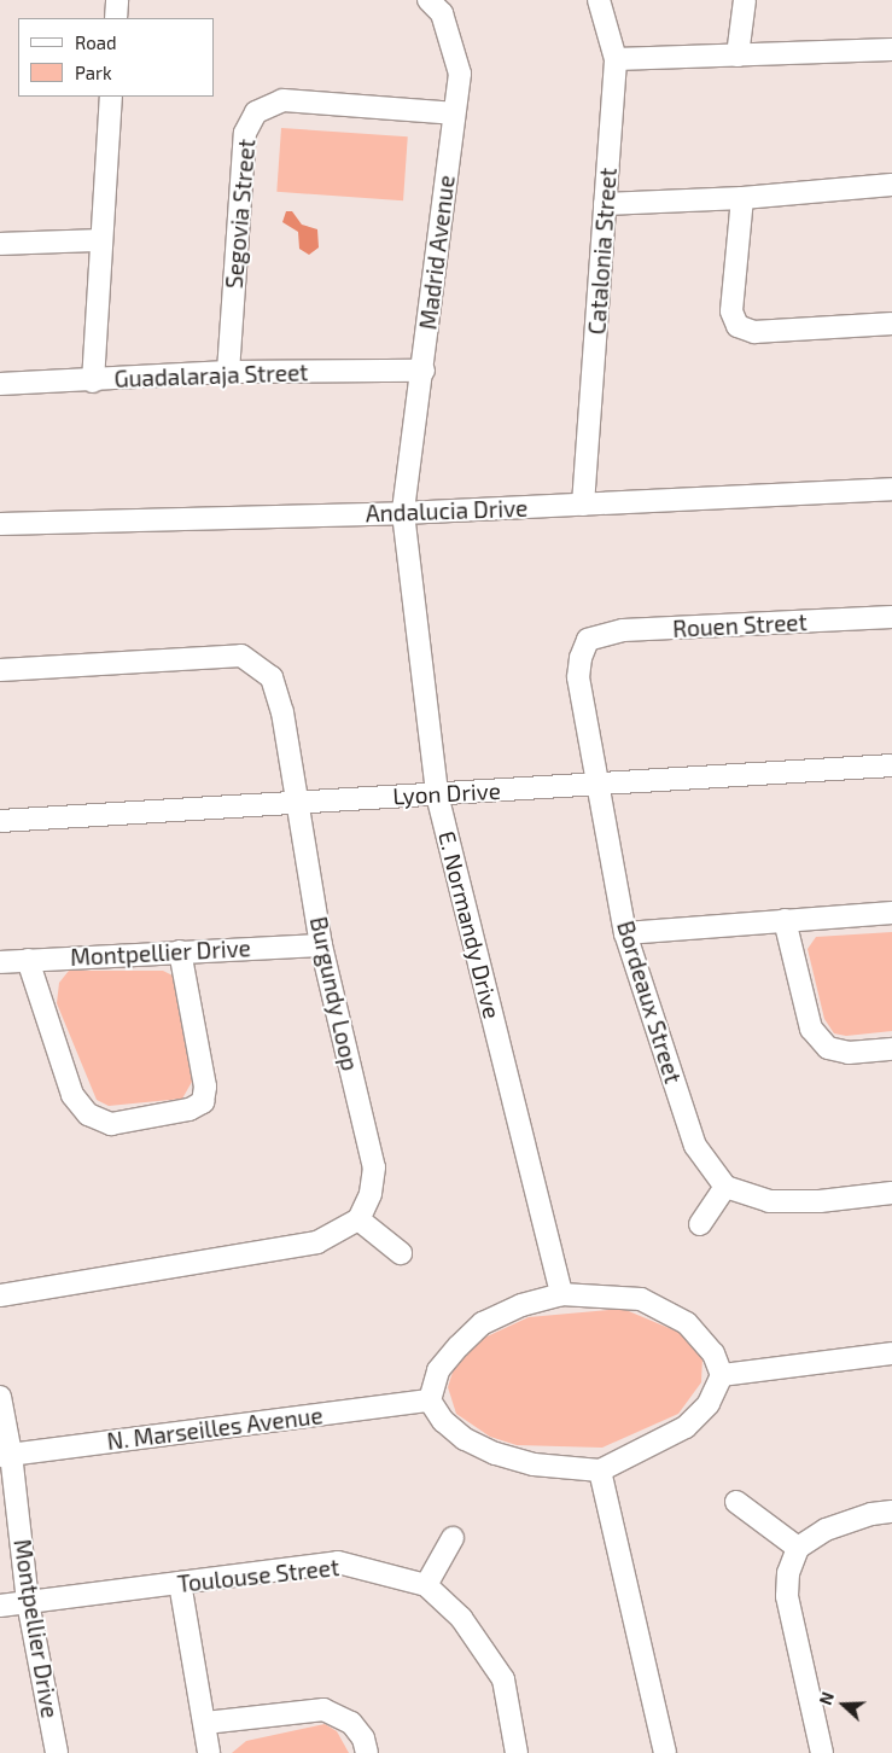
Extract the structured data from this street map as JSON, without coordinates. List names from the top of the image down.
{
  "streets": {
    "street": [
      "Segovia Street",
      "Catalonia Street",
      "Madrid Avenue",
      "Guadalaraja Street",
      "Andalucia Drive",
      "Rouen Street",
      "Lyon Drive",
      "E. Normandy Drive",
      "Montpellier Drive",
      "Burgundy Loop",
      "Bordeaux Street",
      "N. Marseilles Avenue",
      "Toulouse Street"
    ]
  },
  "crossings": [
    ["Segovia Street", "Madrid Avenue"],
    ["Segovia Street", "Guadalaraja Street"],
    ["Catalonia Street", "Andalucia Drive"],
    ["Madrid Avenue", "Guadalaraja Street"],
    ["Madrid Avenue", "Andalucia Drive"],
    ["Madrid Avenue", "E. Normandy Drive"],
    ["Andalucia Drive", "E. Normandy Drive"],
    ["Rouen Street", "Bordeaux Street"],
    ["Lyon Drive", "E. Normandy Drive"],
    ["Lyon Drive", "Burgundy Loop"],
    ["Lyon Drive", "Bordeaux Street"],
    ["Montpellier Drive", "Burgundy Loop"],
    ["Montpellier Drive", "N. Marseilles Avenue"],
    ["Montpellier Drive", "Toulouse Street"]
  ],
  "legend": ["Road", "Park"],
  "north": "left"
}
